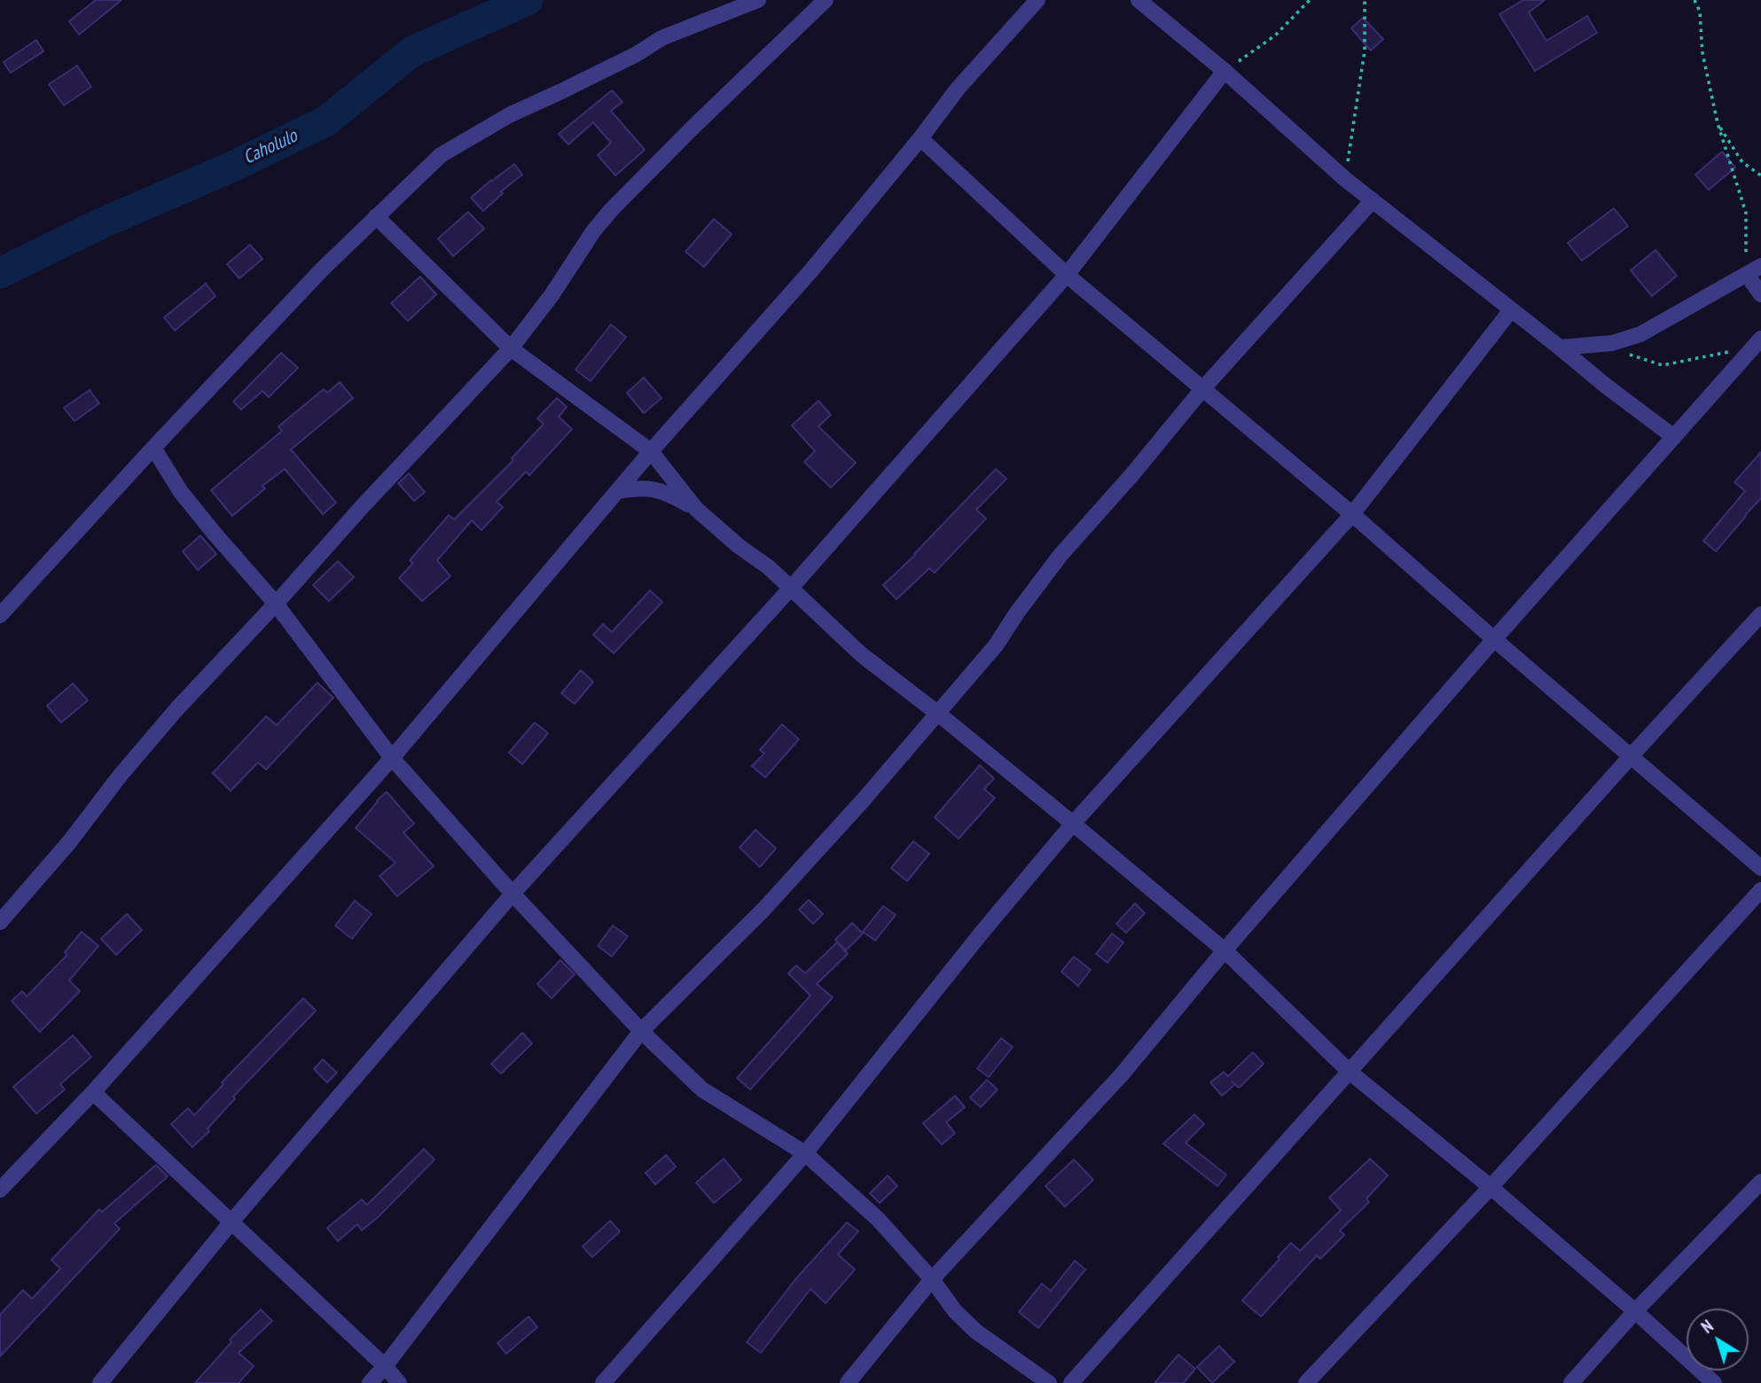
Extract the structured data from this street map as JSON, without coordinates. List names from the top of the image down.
{
  "water": ["Caholulo"],
  "north": "top left"
}
